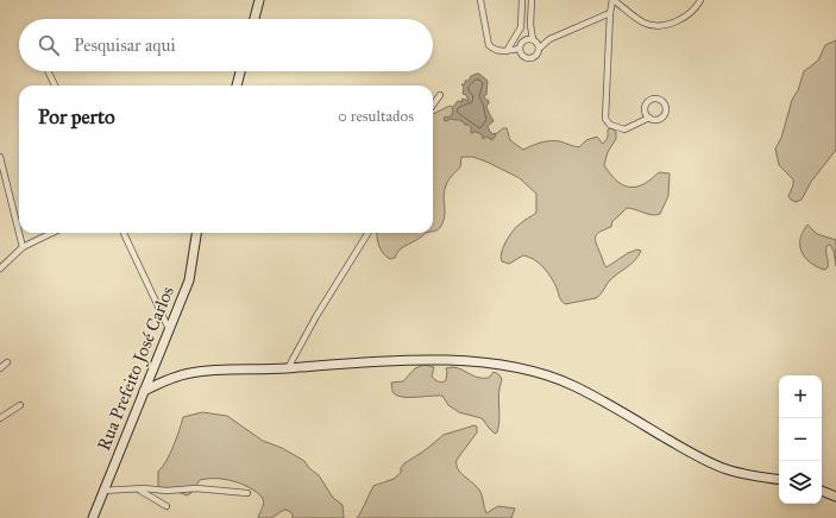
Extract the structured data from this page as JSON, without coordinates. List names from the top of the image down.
{
  "streets": {
    "street": ["Rua Prefeito José Carlos"]
  },
  "page": {
    "search": "Pesquisar aqui",
    "heading": ["Por perto", "0 resultados"],
    "map_buttons": ["+", "−"]
  }
}
